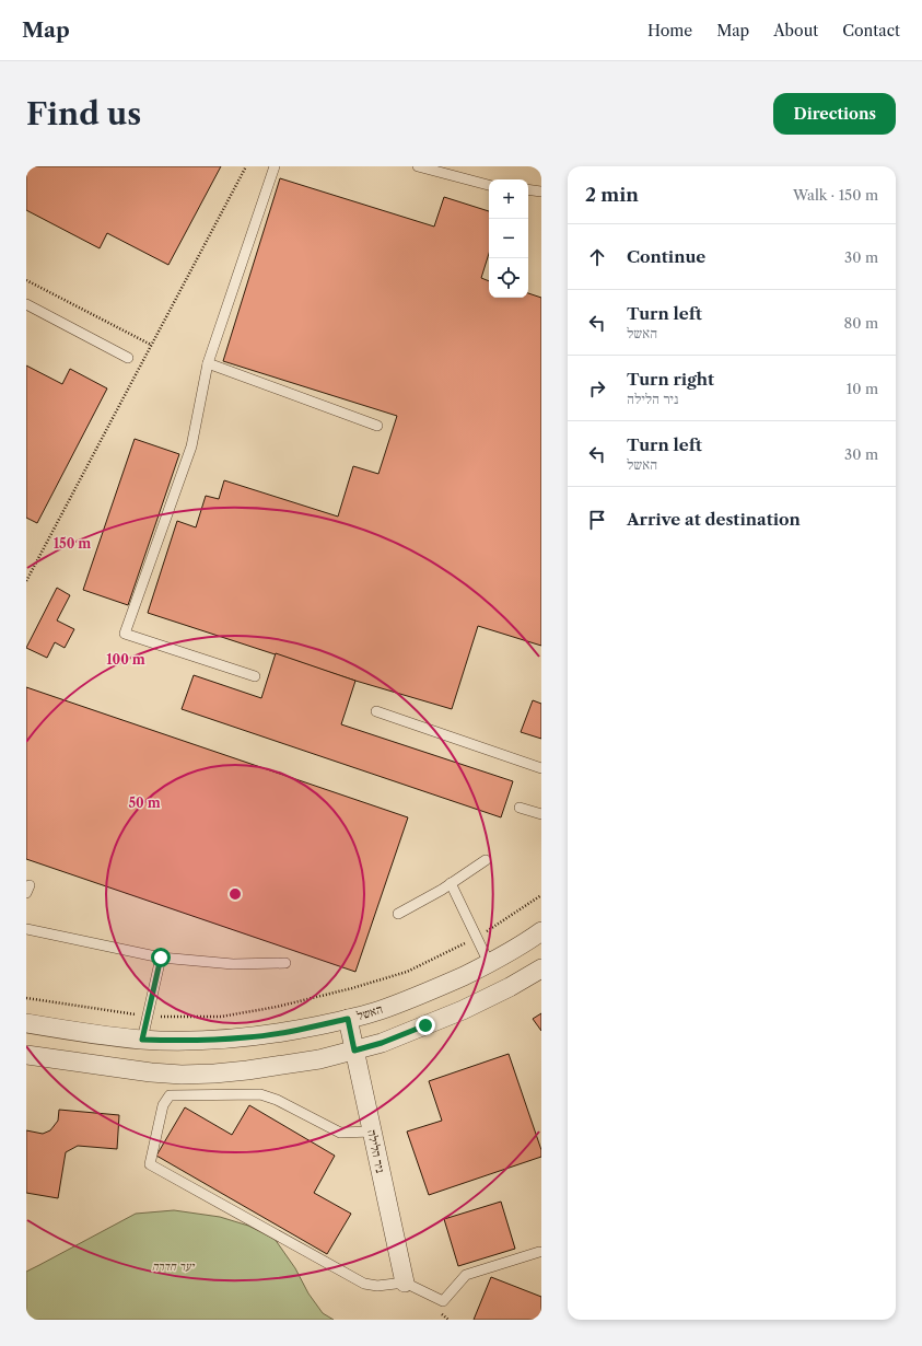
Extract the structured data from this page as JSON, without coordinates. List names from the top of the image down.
{
  "streets": {
    "street": ["האשל", "ניר הלילה"]
  },
  "crossings": [
    ["האשל", "ניר הלילה"]
  ],
  "parks": ["יער חדרה"],
  "page": {
    "header": "Map",
    "nav": [
      "Home",
      "Map",
      "About",
      "Contact"
    ],
    "buttons": "Directions",
    "title": "Find us",
    "heading": ["2 min", "Walk · 150 m"],
    "map_buttons": ["+", "−"],
    "list": [
      ["Continue", "30 m"],
      ["Turn left", "האשל", "80 m"],
      ["Turn right", "ניר הלילה", "10 m"],
      ["Turn left", "האשל", "30 m"],
      "Arrive at destination"
    ]
  },
  "rings": ["150 m", "100 m", "50 m"]
}
